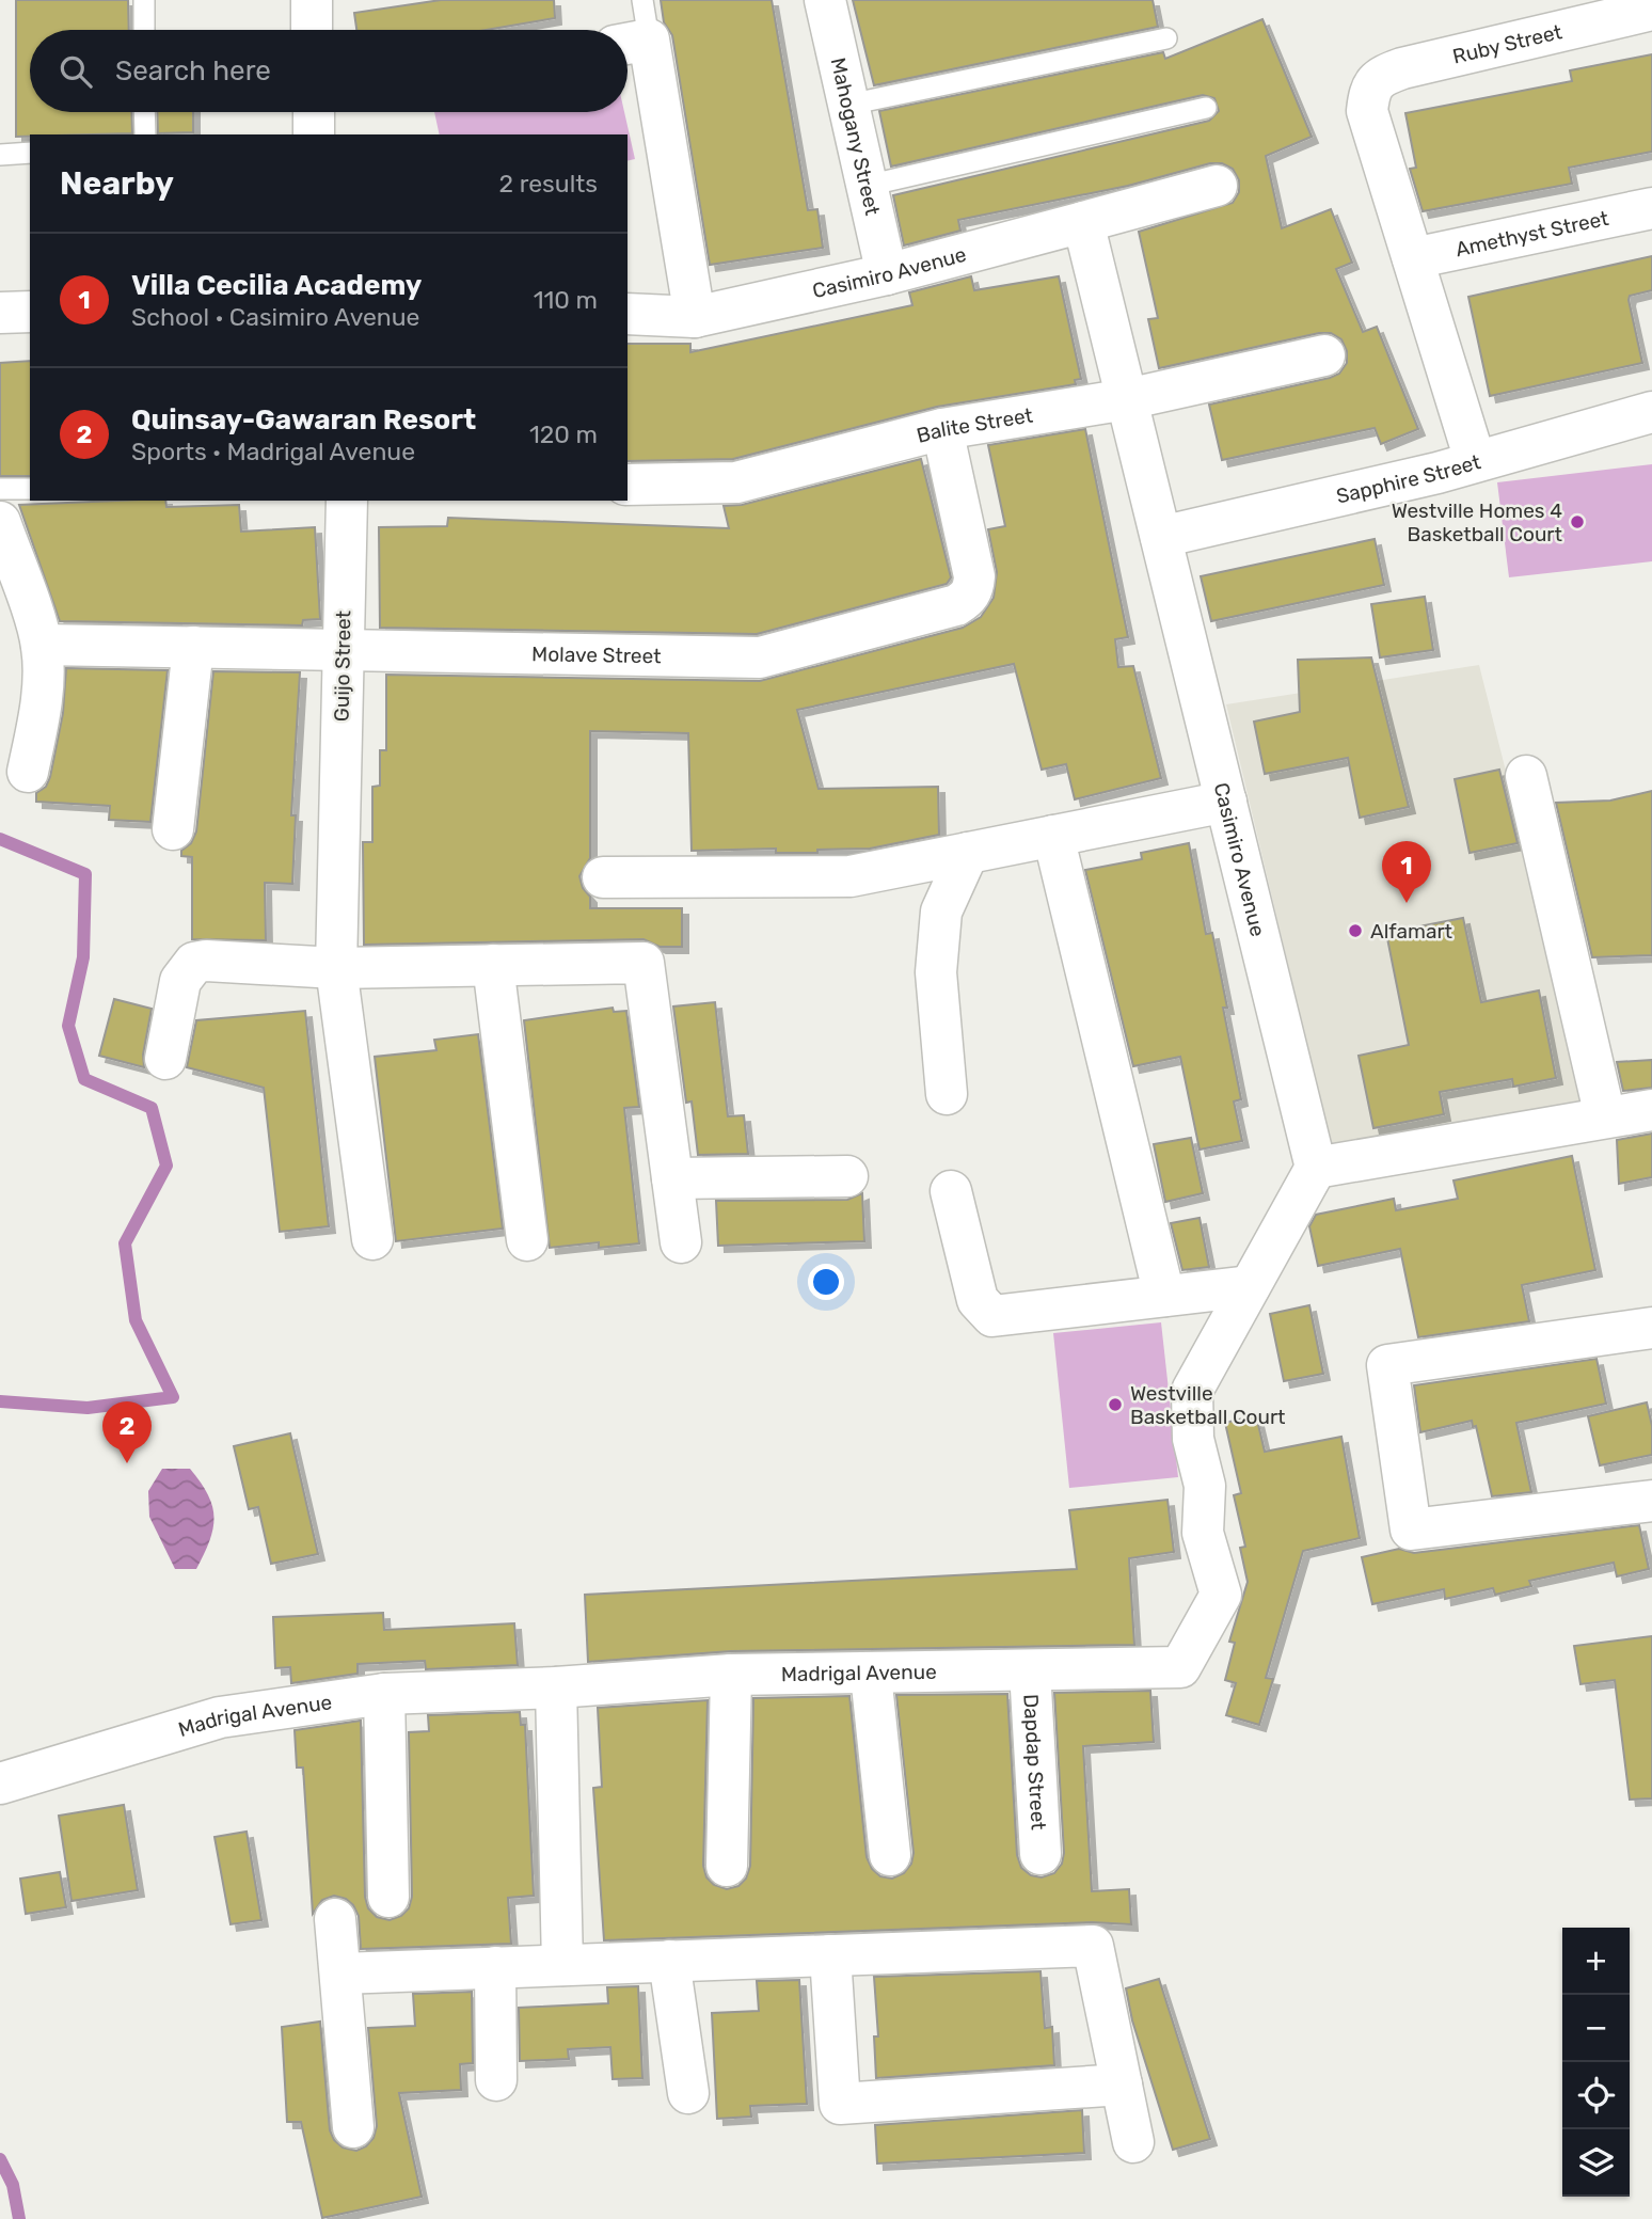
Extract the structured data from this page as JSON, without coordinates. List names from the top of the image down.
{
  "streets": {
    "street": [
      "Ruby Street",
      "Mahogany Street",
      "Amethyst Street",
      "Casimiro Avenue",
      "Balite Street",
      "Sapphire Street",
      "Molave Street",
      "Guijo Street",
      "Madrigal Avenue",
      "Dapdap Street"
    ]
  },
  "crossings": [
    ["Ruby Street", "Amethyst Street"],
    ["Mahogany Street", "Casimiro Avenue"],
    ["Casimiro Avenue", "Balite Street"],
    ["Casimiro Avenue", "Sapphire Street"],
    ["Casimiro Avenue", "Madrigal Avenue"],
    ["Balite Street", "Molave Street"],
    ["Molave Street", "Guijo Street"],
    ["Madrigal Avenue", "Dapdap Street"]
  ],
  "places": ["Westville Homes 4 Basketball Court", "Alfamart", "Westville Basketball Court"],
  "page": {
    "search": "Search here",
    "heading": ["Nearby", "2 results"],
    "list": [
      {
        "mark": "1",
        "name": "Villa Cecilia Academy",
        "note": "School · Casimiro Avenue",
        "value": "110 m"
      },
      {
        "mark": "2",
        "name": "Quinsay-Gawaran Resort",
        "note": "Sports · Madrigal Avenue",
        "value": "120 m"
      }
    ],
    "pins": ["1", "2"],
    "map_buttons": ["+", "−"]
  }
}
